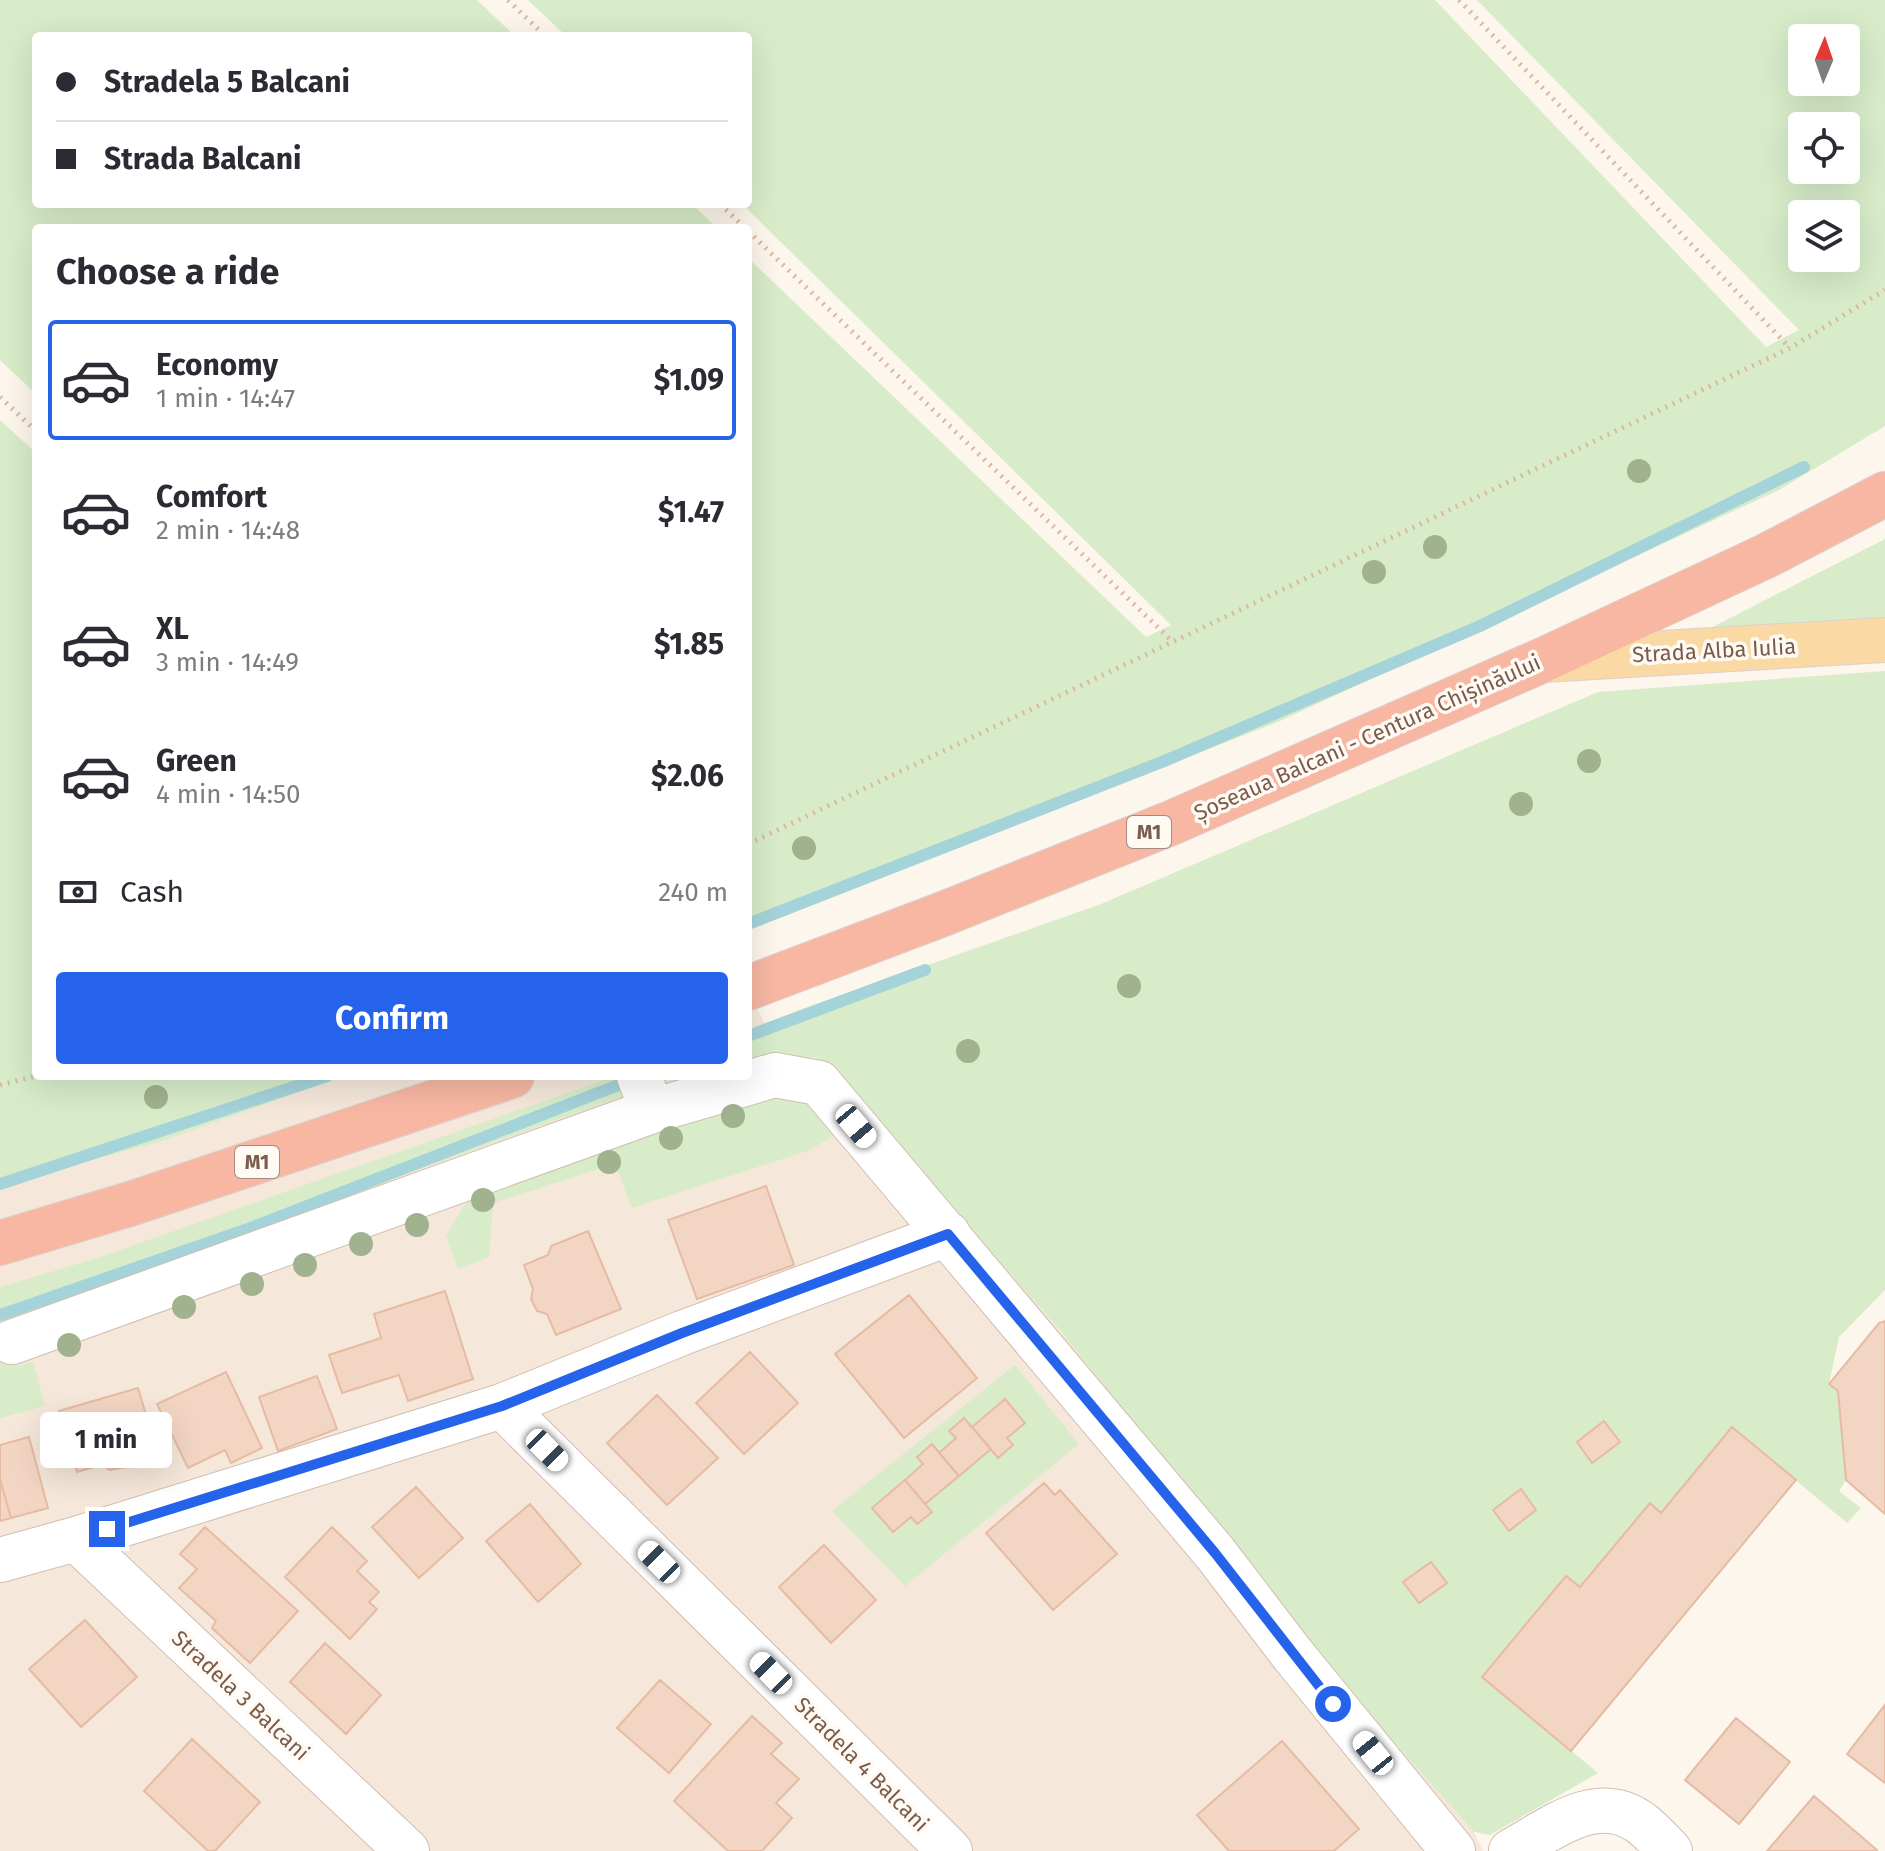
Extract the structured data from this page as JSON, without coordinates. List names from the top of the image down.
{
  "streets": {
    "highway": ["Șoseaua Balcani - Centura Chișinăului", "M1"],
    "main road": ["Strada Alba Iulia"],
    "street": ["Stradela 3 Balcani", "Stradela 4 Balcani"]
  },
  "crossings": [
    ["Strada Alba Iulia", "Șoseaua Balcani - Centura Chișinăului"]
  ],
  "north": "top",
  "page": {
    "banner": ["Stradela 5 Balcani", "Strada Balcani"],
    "heading": "Choose a ride",
    "list": [
      {
        "name": "Economy",
        "note": "1 min · 14:47",
        "value": "$1.09"
      },
      {
        "name": "Comfort",
        "note": "2 min · 14:48",
        "value": "$1.47"
      },
      {
        "name": "XL",
        "note": "3 min · 14:49",
        "value": "$1.85"
      },
      {
        "name": "Green",
        "note": "4 min · 14:50",
        "value": "$2.06"
      }
    ],
    "pay": ["Cash", "240 m"],
    "buttons": "Confirm",
    "bubble": "1 min"
  }
}
